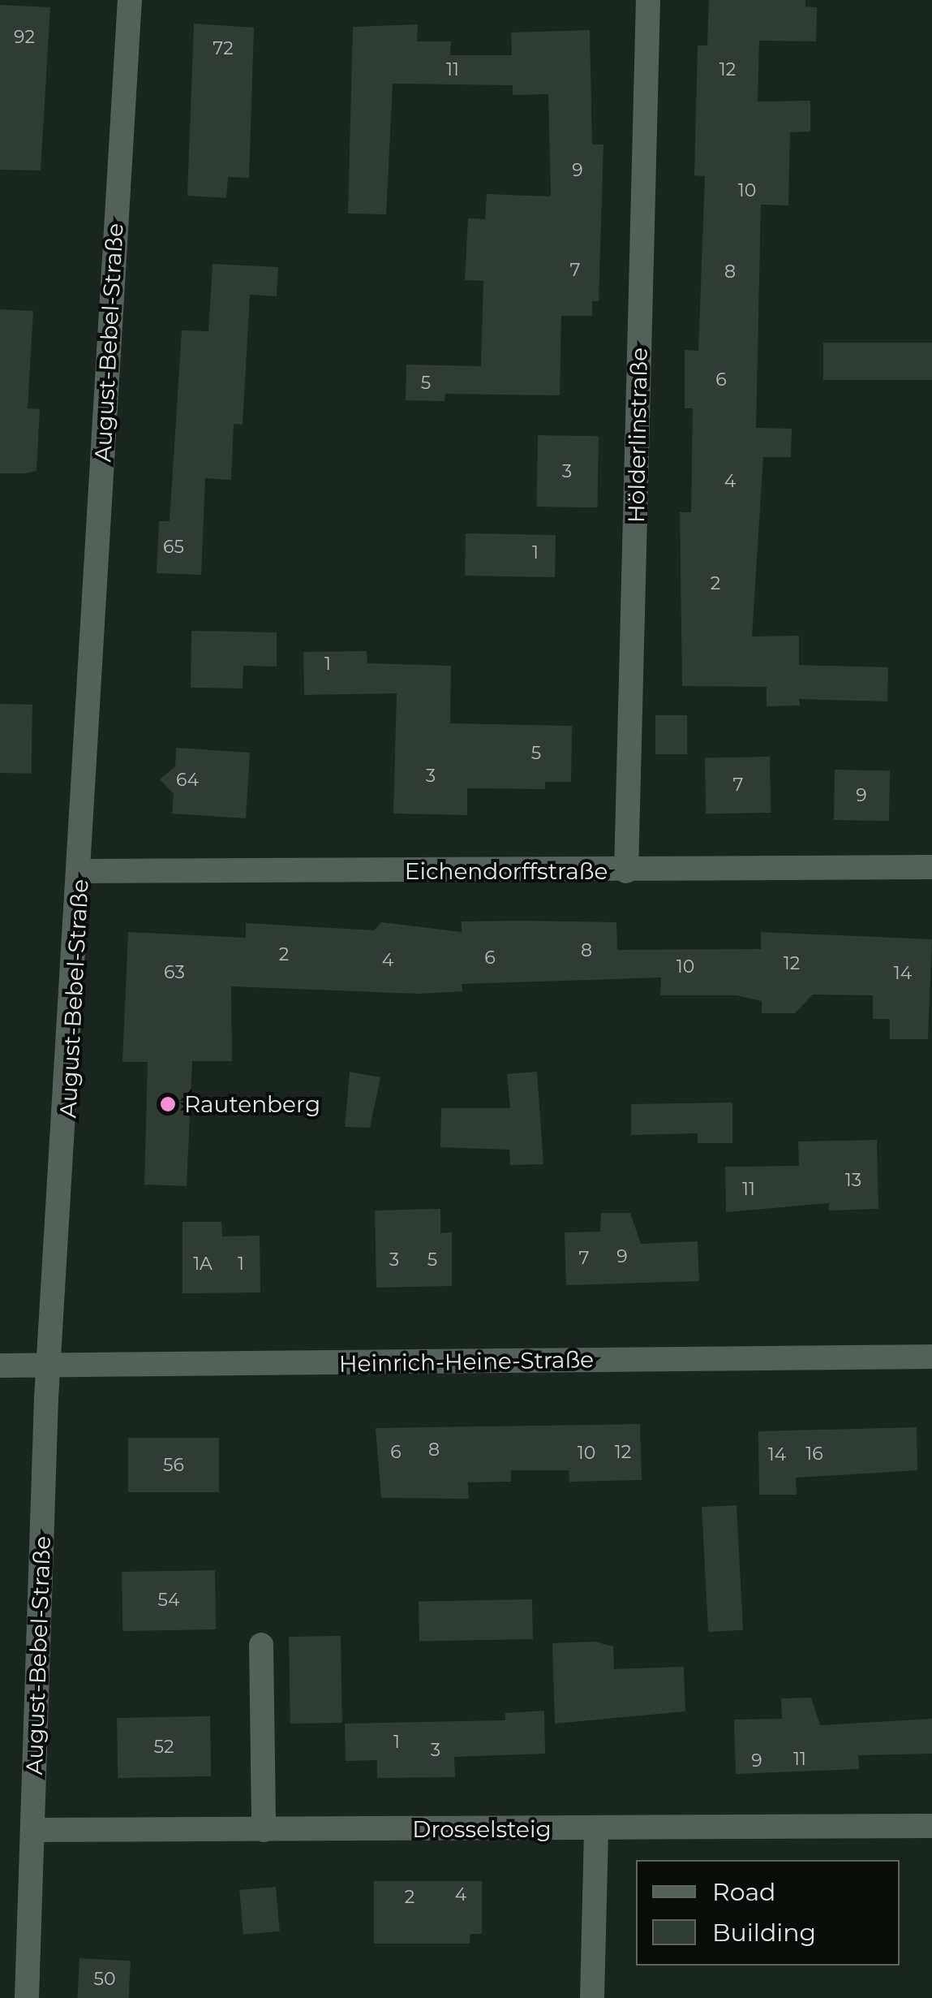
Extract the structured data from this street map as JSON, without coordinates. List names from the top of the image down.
{
  "streets": {
    "street": [
      "August-Bebel-Straße",
      "Hölderlinstraße",
      "Eichendorffstraße",
      "Heinrich-Heine-Straße",
      "Drosselsteig"
    ]
  },
  "crossings": [
    ["August-Bebel-Straße", "Eichendorffstraße"],
    ["August-Bebel-Straße", "Heinrich-Heine-Straße"],
    ["August-Bebel-Straße", "Drosselsteig"],
    ["Hölderlinstraße", "Eichendorffstraße"]
  ],
  "places": ["Rautenberg"],
  "house_numbers": [
    "92",
    "72",
    "11",
    "12",
    "9",
    "10",
    "7",
    "8",
    "6",
    "5",
    "3",
    "4",
    "65",
    "1",
    "2",
    "1",
    "5",
    "3",
    "64",
    "7",
    "9",
    "8",
    "2",
    "6",
    "4",
    "12",
    "10",
    "63",
    "14",
    "13",
    "11",
    "9",
    "7",
    "3",
    "5",
    "1A",
    "1",
    "8",
    "6",
    "12",
    "10",
    "16",
    "14",
    "56",
    "54",
    "1",
    "52",
    "3",
    "11",
    "9",
    "4",
    "2",
    "50"
  ],
  "legend": ["Road", "Building"]
}
